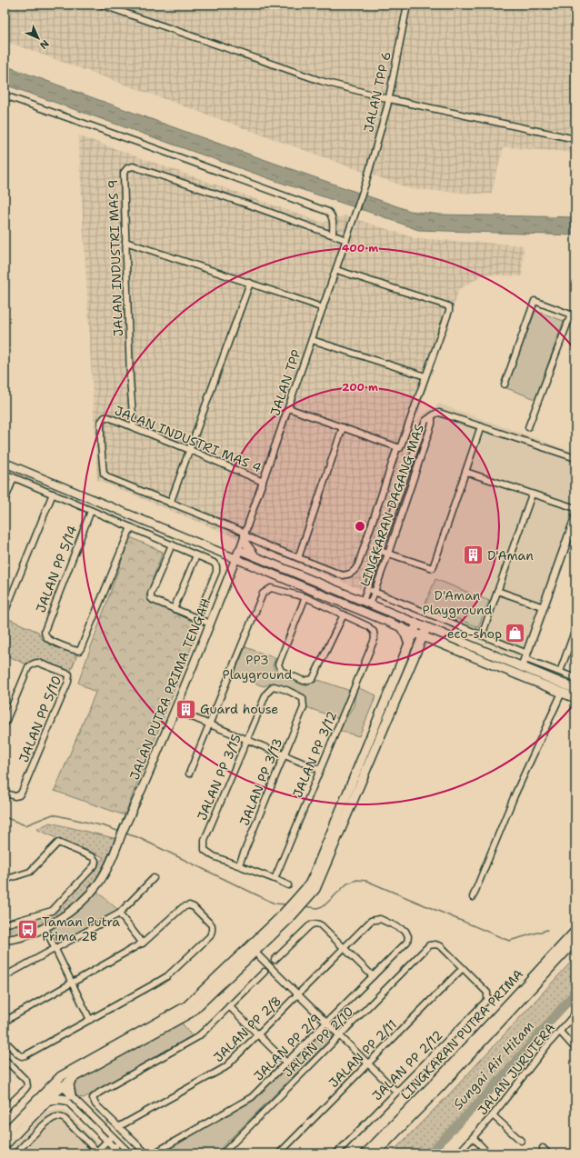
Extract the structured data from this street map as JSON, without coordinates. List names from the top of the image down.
{
  "streets": {
    "main road": ["LINGKARAN PUTRA PRIMA"],
    "street": [
      "JALAN TPP 6",
      "JALAN INDUSTRI MAS 9",
      "JALAN TPP",
      "JALAN INDUSTRI MAS 4",
      "LINGKARAN DAGANG MAS",
      "JALAN PP 5/14",
      "JALAN PUTRA PRIMA TENGAH",
      "JALAN PP 5/10",
      "JALAN PP 3/12",
      "JALAN PP 3/15",
      "JALAN PP 3/13",
      "JALAN PP 2/8",
      "JALAN PP 2/10",
      "JALAN PP 2/9",
      "JALAN PP 2/11",
      "JALAN PP 2/12",
      "JALAN JURUTERA"
    ]
  },
  "crossings": [
    ["JALAN TPP 6", "JALAN TPP"],
    ["JALAN INDUSTRI MAS 9", "JALAN TPP"],
    ["JALAN INDUSTRI MAS 9", "JALAN INDUSTRI MAS 4"],
    ["JALAN TPP", "JALAN INDUSTRI MAS 4"],
    ["JALAN TPP", "JALAN PUTRA PRIMA TENGAH"],
    ["JALAN PP 3/15", "JALAN PP 3/13"],
    ["JALAN PP 2/8", "JALAN PP 2/9"],
    ["JALAN PP 2/10", "JALAN PP 2/11"],
    ["JALAN PP 2/10", "JALAN PP 2/12"],
    ["JALAN PP 2/11", "JALAN PP 2/12"]
  ],
  "water": ["Sungai Air Hitam"],
  "parks": ["D'Aman Playground", "PP3 Playground"],
  "places": {
    "building": ["D'Aman", "Guard house"],
    "shop": ["eco-shop"],
    "bus stop": ["Taman Putra Prima 2B"]
  },
  "north": "bottom right",
  "rings": ["400 m", "200 m"]
}
